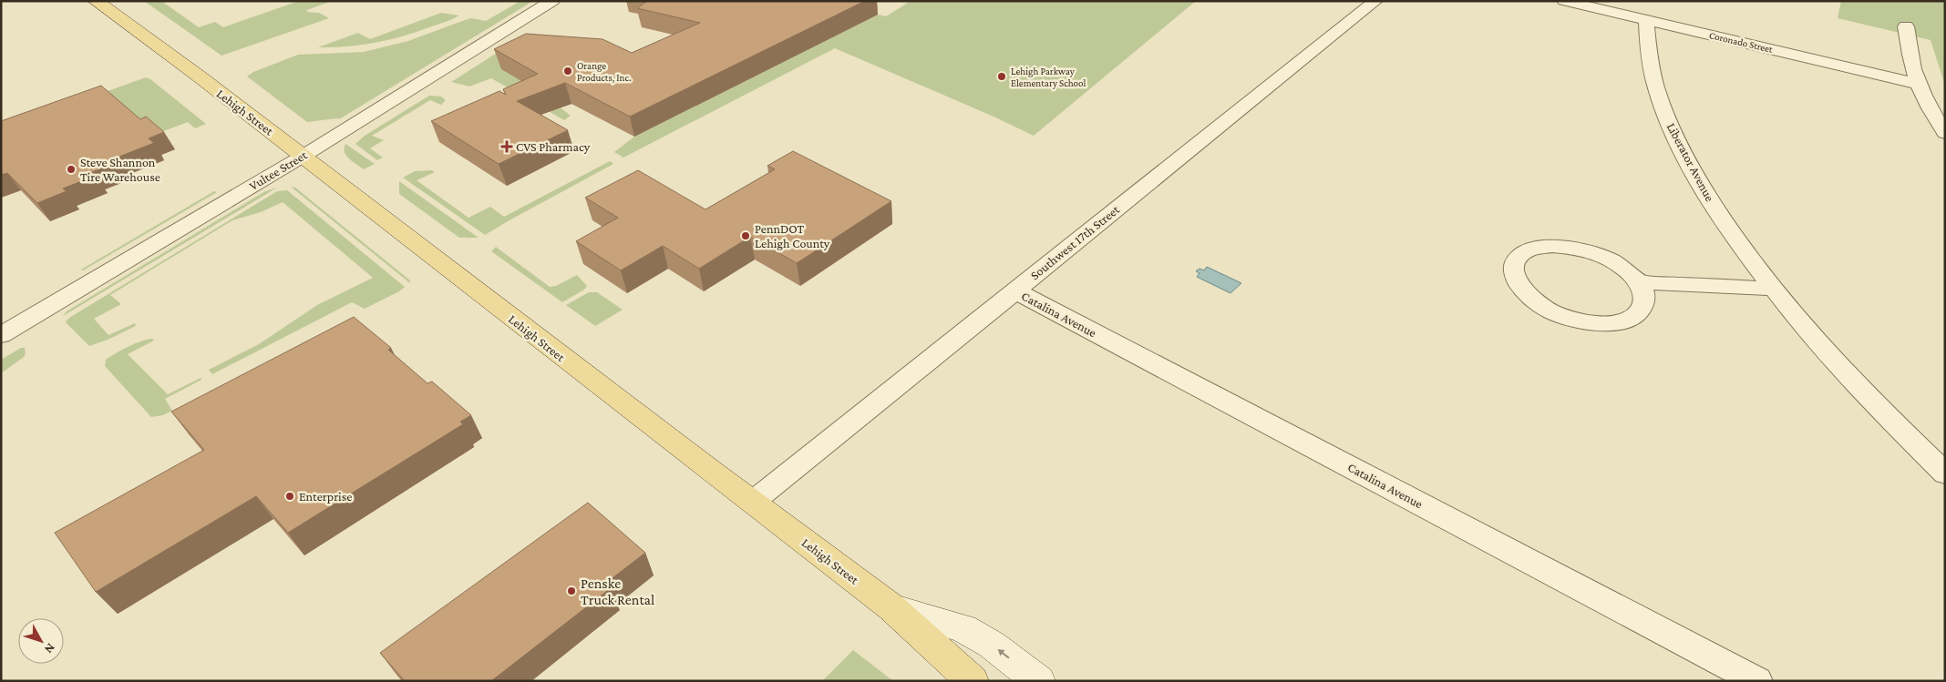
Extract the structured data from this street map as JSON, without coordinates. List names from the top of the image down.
{
  "streets": {
    "main road": ["Lehigh Street"],
    "street": [
      "Coronado Street",
      "Liberator Avenue",
      "Vultee Street",
      "Southwest 17th Street",
      "Catalina Avenue"
    ]
  },
  "crossings": [
    ["Coronado Street", "Liberator Avenue"],
    ["Lehigh Street", "Vultee Street"],
    ["Lehigh Street", "Southwest 17th Street"],
    ["Southwest 17th Street", "Catalina Avenue"]
  ],
  "places": {
    "other": [
      "Orange Products, Inc.",
      "Lehigh Parkway Elementary School",
      "Steve Shannon Tire Warehouse",
      "PennDOT Lehigh County",
      "Enterprise",
      "Penske Truck Rental"
    ],
    "health": ["CVS Pharmacy"]
  },
  "north": "bottom right"
}
